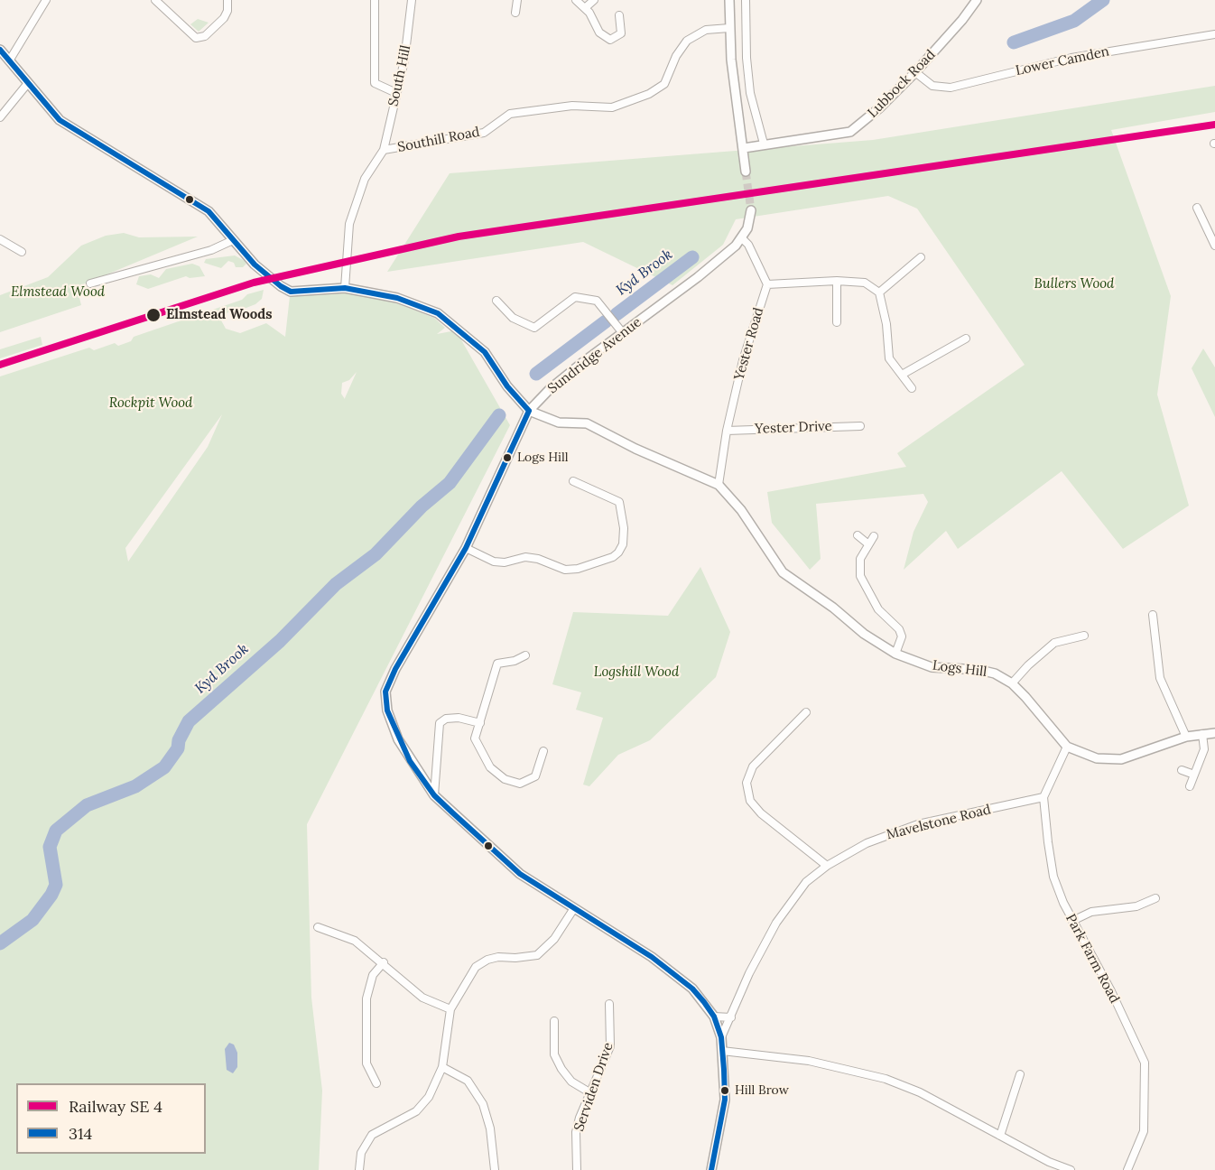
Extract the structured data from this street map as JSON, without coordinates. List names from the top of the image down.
{
  "streets": {
    "street": [
      "Lower Camden",
      "South Hill",
      "Lubbock Road",
      "Southill Road",
      "Yester Road",
      "Sundridge Avenue",
      "Yester Drive",
      "Logs Hill",
      "Mavelstone Road",
      "Park Farm Road",
      "Serviden Drive"
    ]
  },
  "crossings": [
    ["Lower Camden", "Lubbock Road"],
    ["South Hill", "Southill Road"],
    ["Yester Road", "Yester Drive"],
    ["Yester Road", "Logs Hill"],
    ["Sundridge Avenue", "Logs Hill"],
    ["Sundridge Avenue", "Mavelstone Road"],
    ["Mavelstone Road", "Park Farm Road"]
  ],
  "water": ["Kyd Brook"],
  "parks": [
    "Bullers Wood",
    "Elmstead Wood",
    "Rockpit Wood",
    "Logshill Wood"
  ],
  "places": ["Elmstead Woods", "Logs Hill", "Hill Brow"],
  "lines": ["transit line 314"],
  "legend": ["Railway SE 4", "314"]
}
